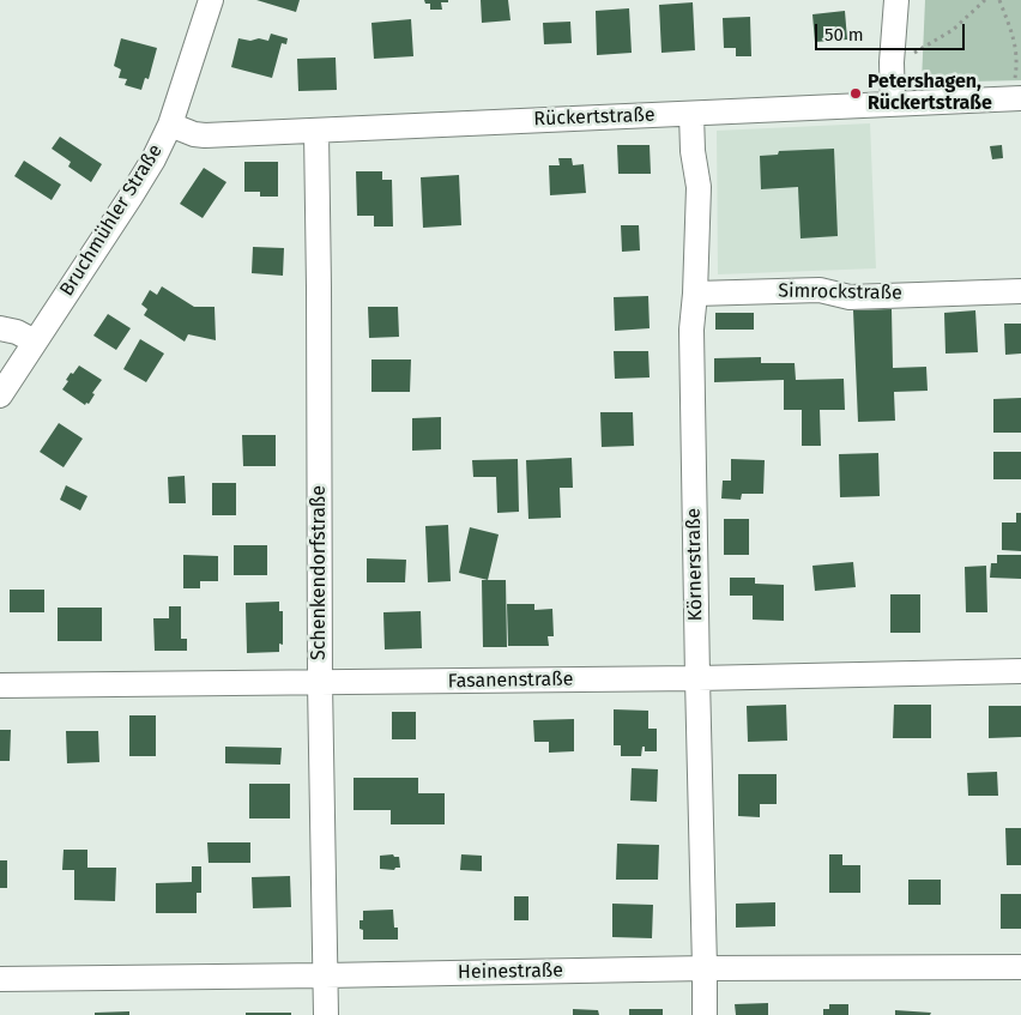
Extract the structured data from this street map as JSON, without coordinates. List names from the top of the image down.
{
  "streets": {
    "street": [
      "Rückertstraße",
      "Bruchmühler Straße",
      "Simrockstraße",
      "Körnerstraße",
      "Schenkendorfstraße",
      "Fasanenstraße",
      "Heinestraße"
    ]
  },
  "crossings": [
    ["Rückertstraße", "Bruchmühler Straße"],
    ["Rückertstraße", "Körnerstraße"],
    ["Rückertstraße", "Schenkendorfstraße"],
    ["Simrockstraße", "Körnerstraße"],
    ["Körnerstraße", "Fasanenstraße"],
    ["Körnerstraße", "Heinestraße"],
    ["Schenkendorfstraße", "Fasanenstraße"],
    ["Schenkendorfstraße", "Heinestraße"]
  ],
  "places": ["Petershagen, Rückertstraße"],
  "scale_bar": "50 m"
}
